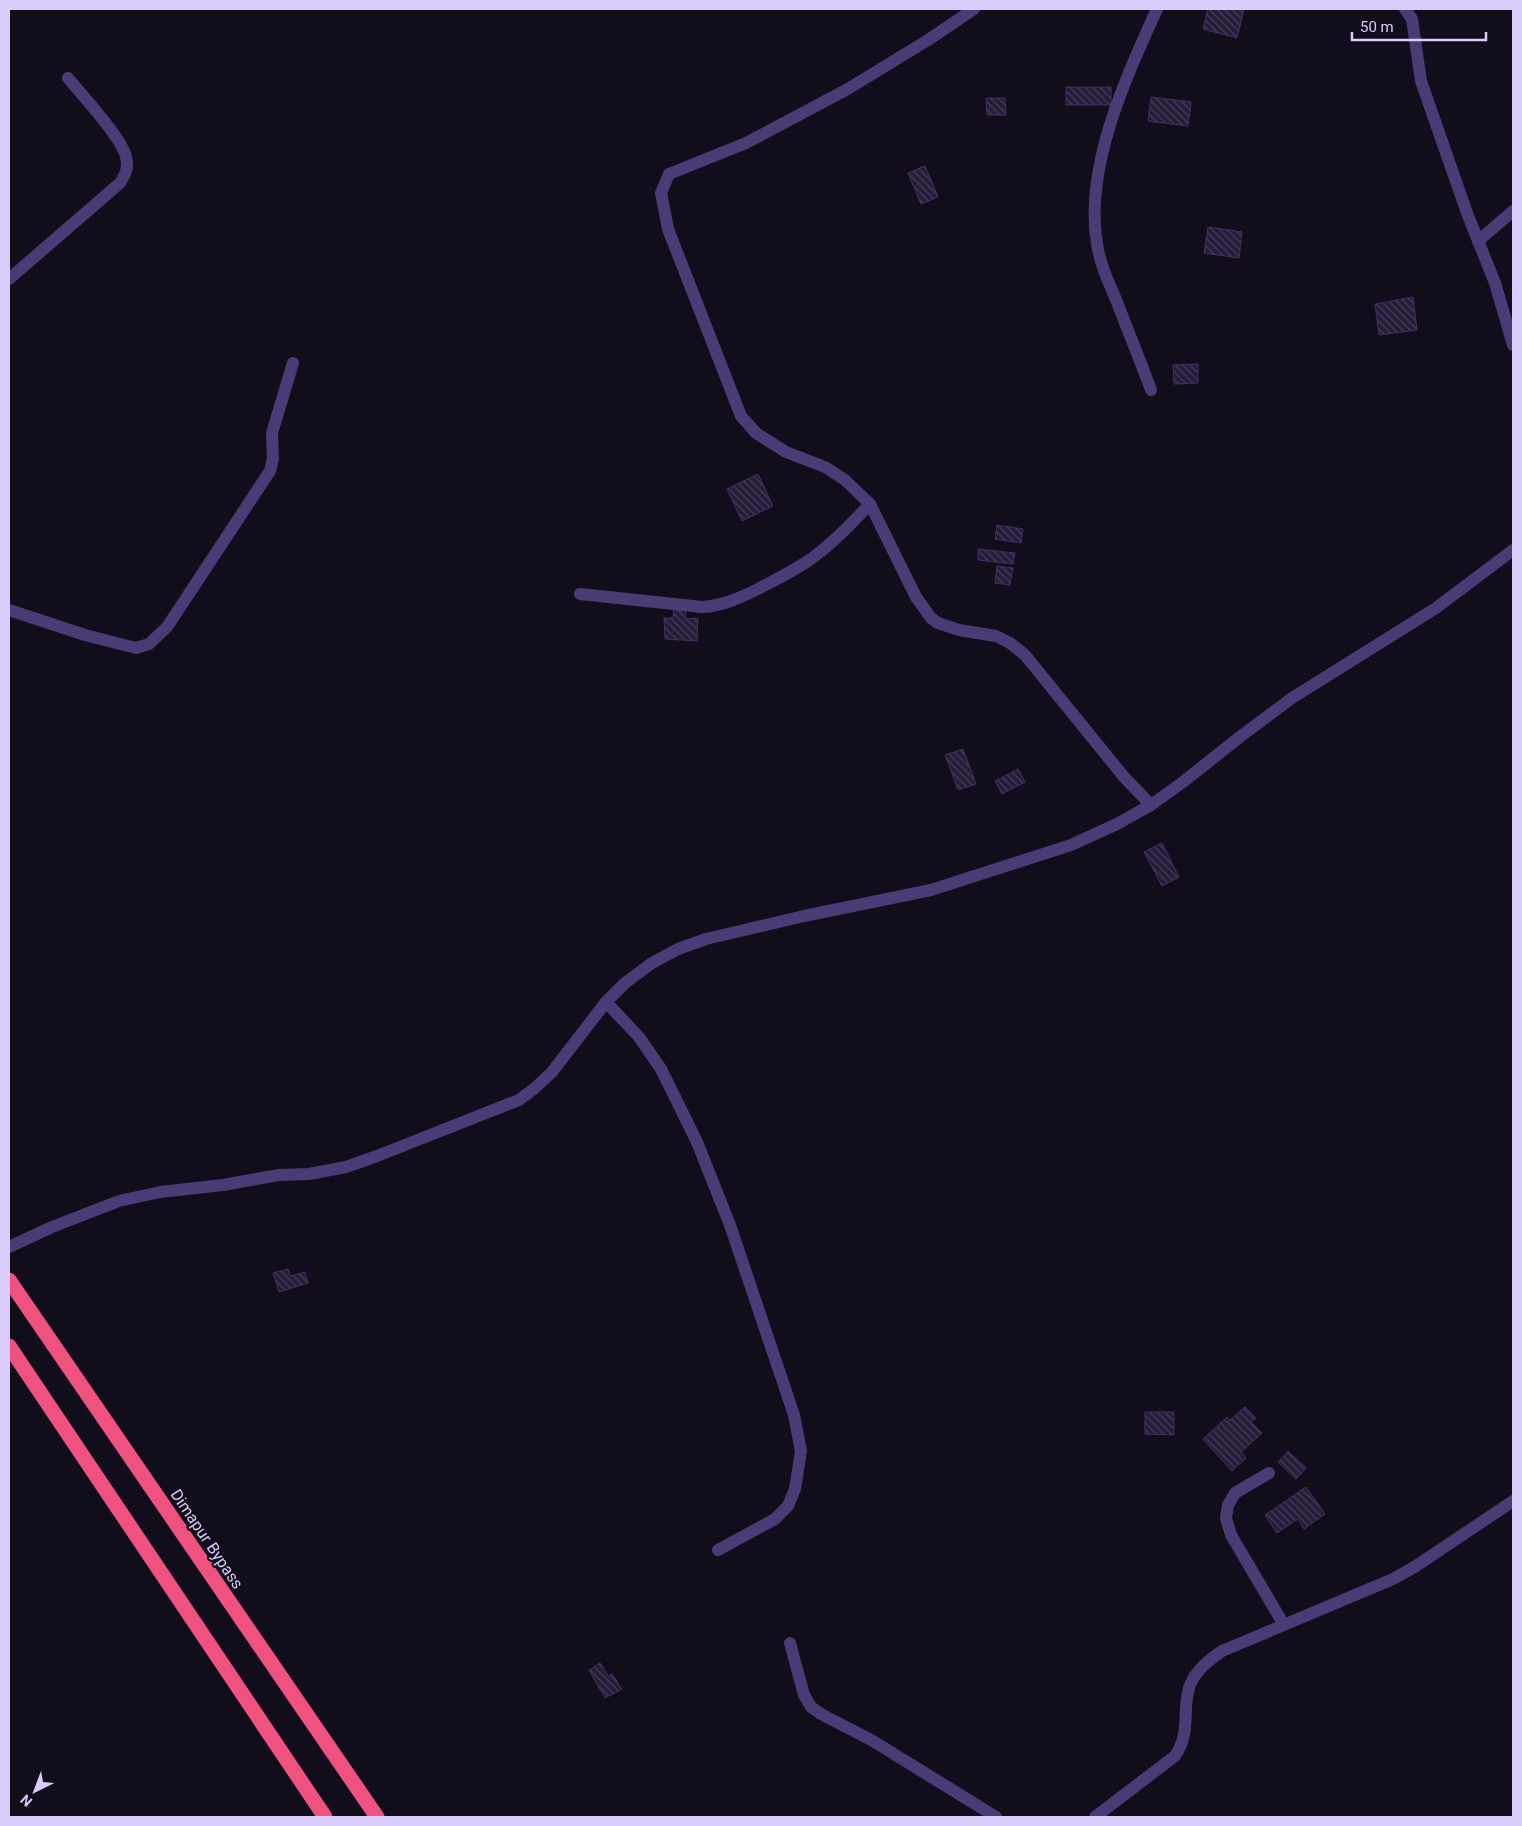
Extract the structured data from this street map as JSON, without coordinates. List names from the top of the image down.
{
  "streets": {
    "highway": ["Dimapur Bypass"]
  },
  "scale_bar": "50 m",
  "north": "bottom left"
}
